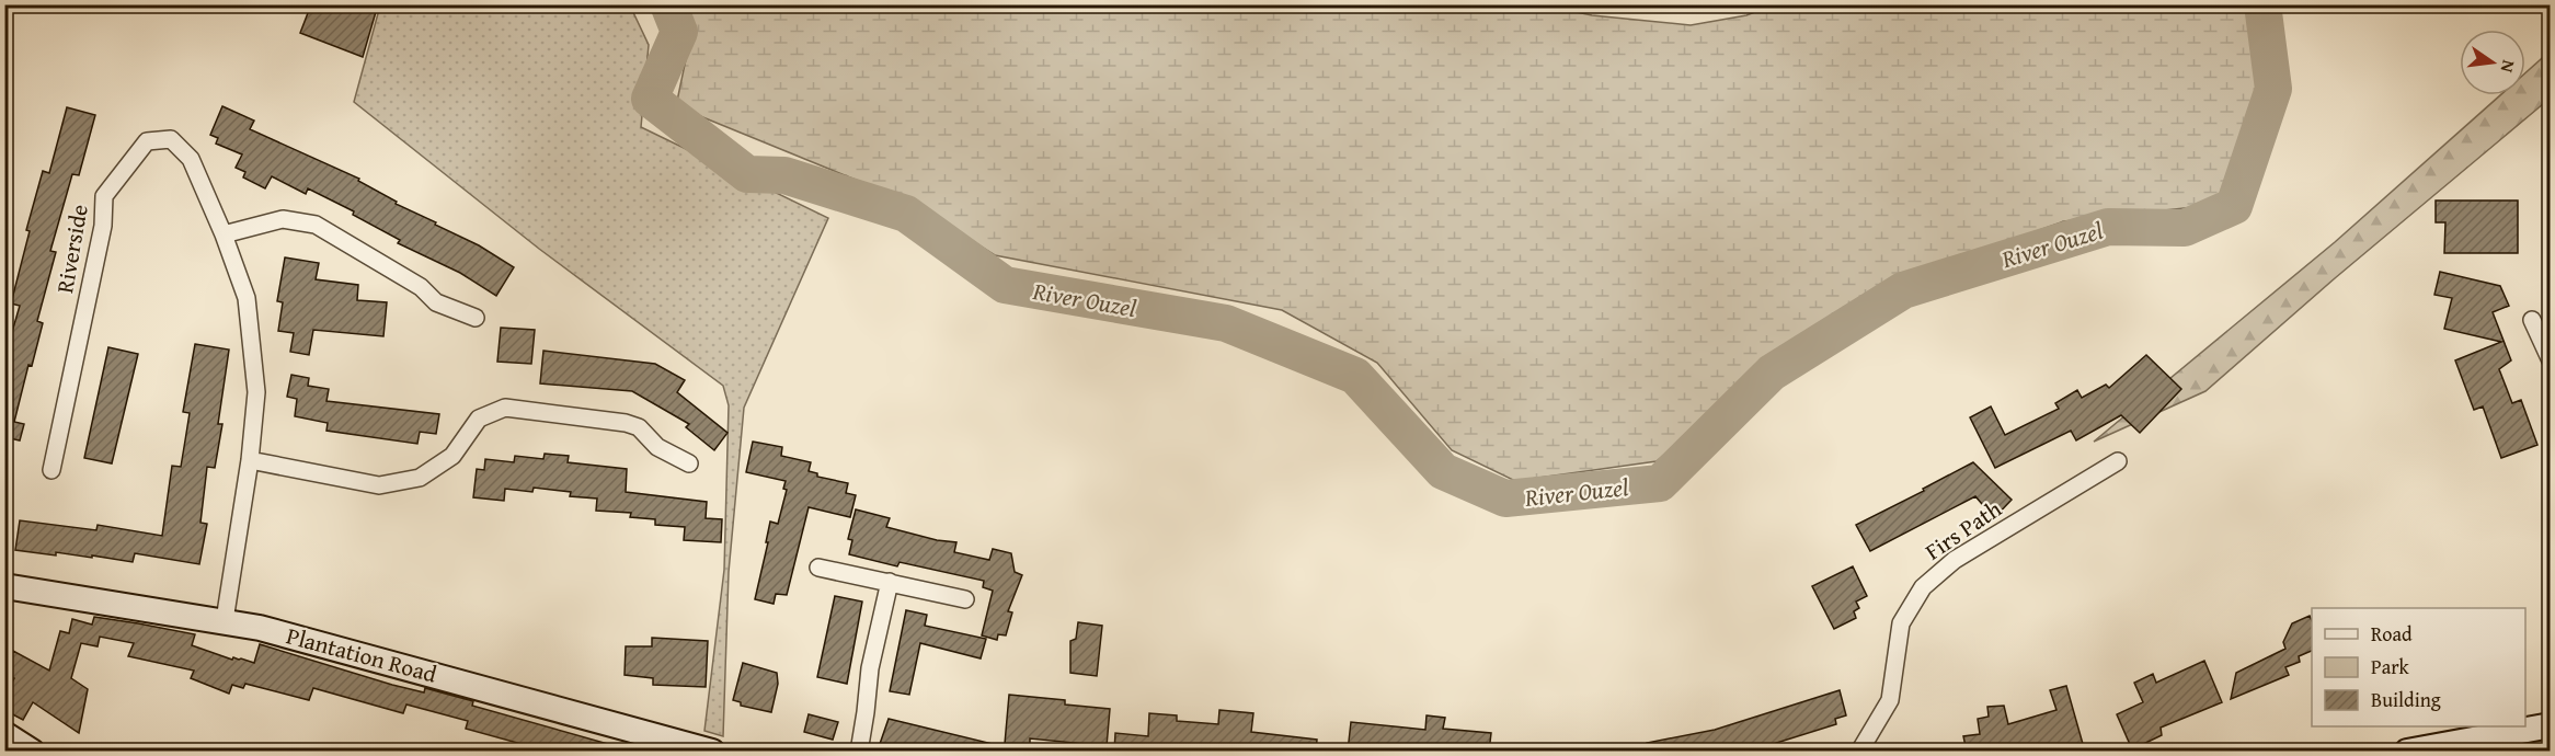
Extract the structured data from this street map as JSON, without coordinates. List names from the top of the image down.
{
  "streets": {
    "street": ["Riverside", "Firs Path", "Plantation Road"]
  },
  "crossings": [
    ["Riverside", "Plantation Road"]
  ],
  "water": ["River Ouzel"],
  "legend": ["Road", "Park", "Building"],
  "north": "right"
}
